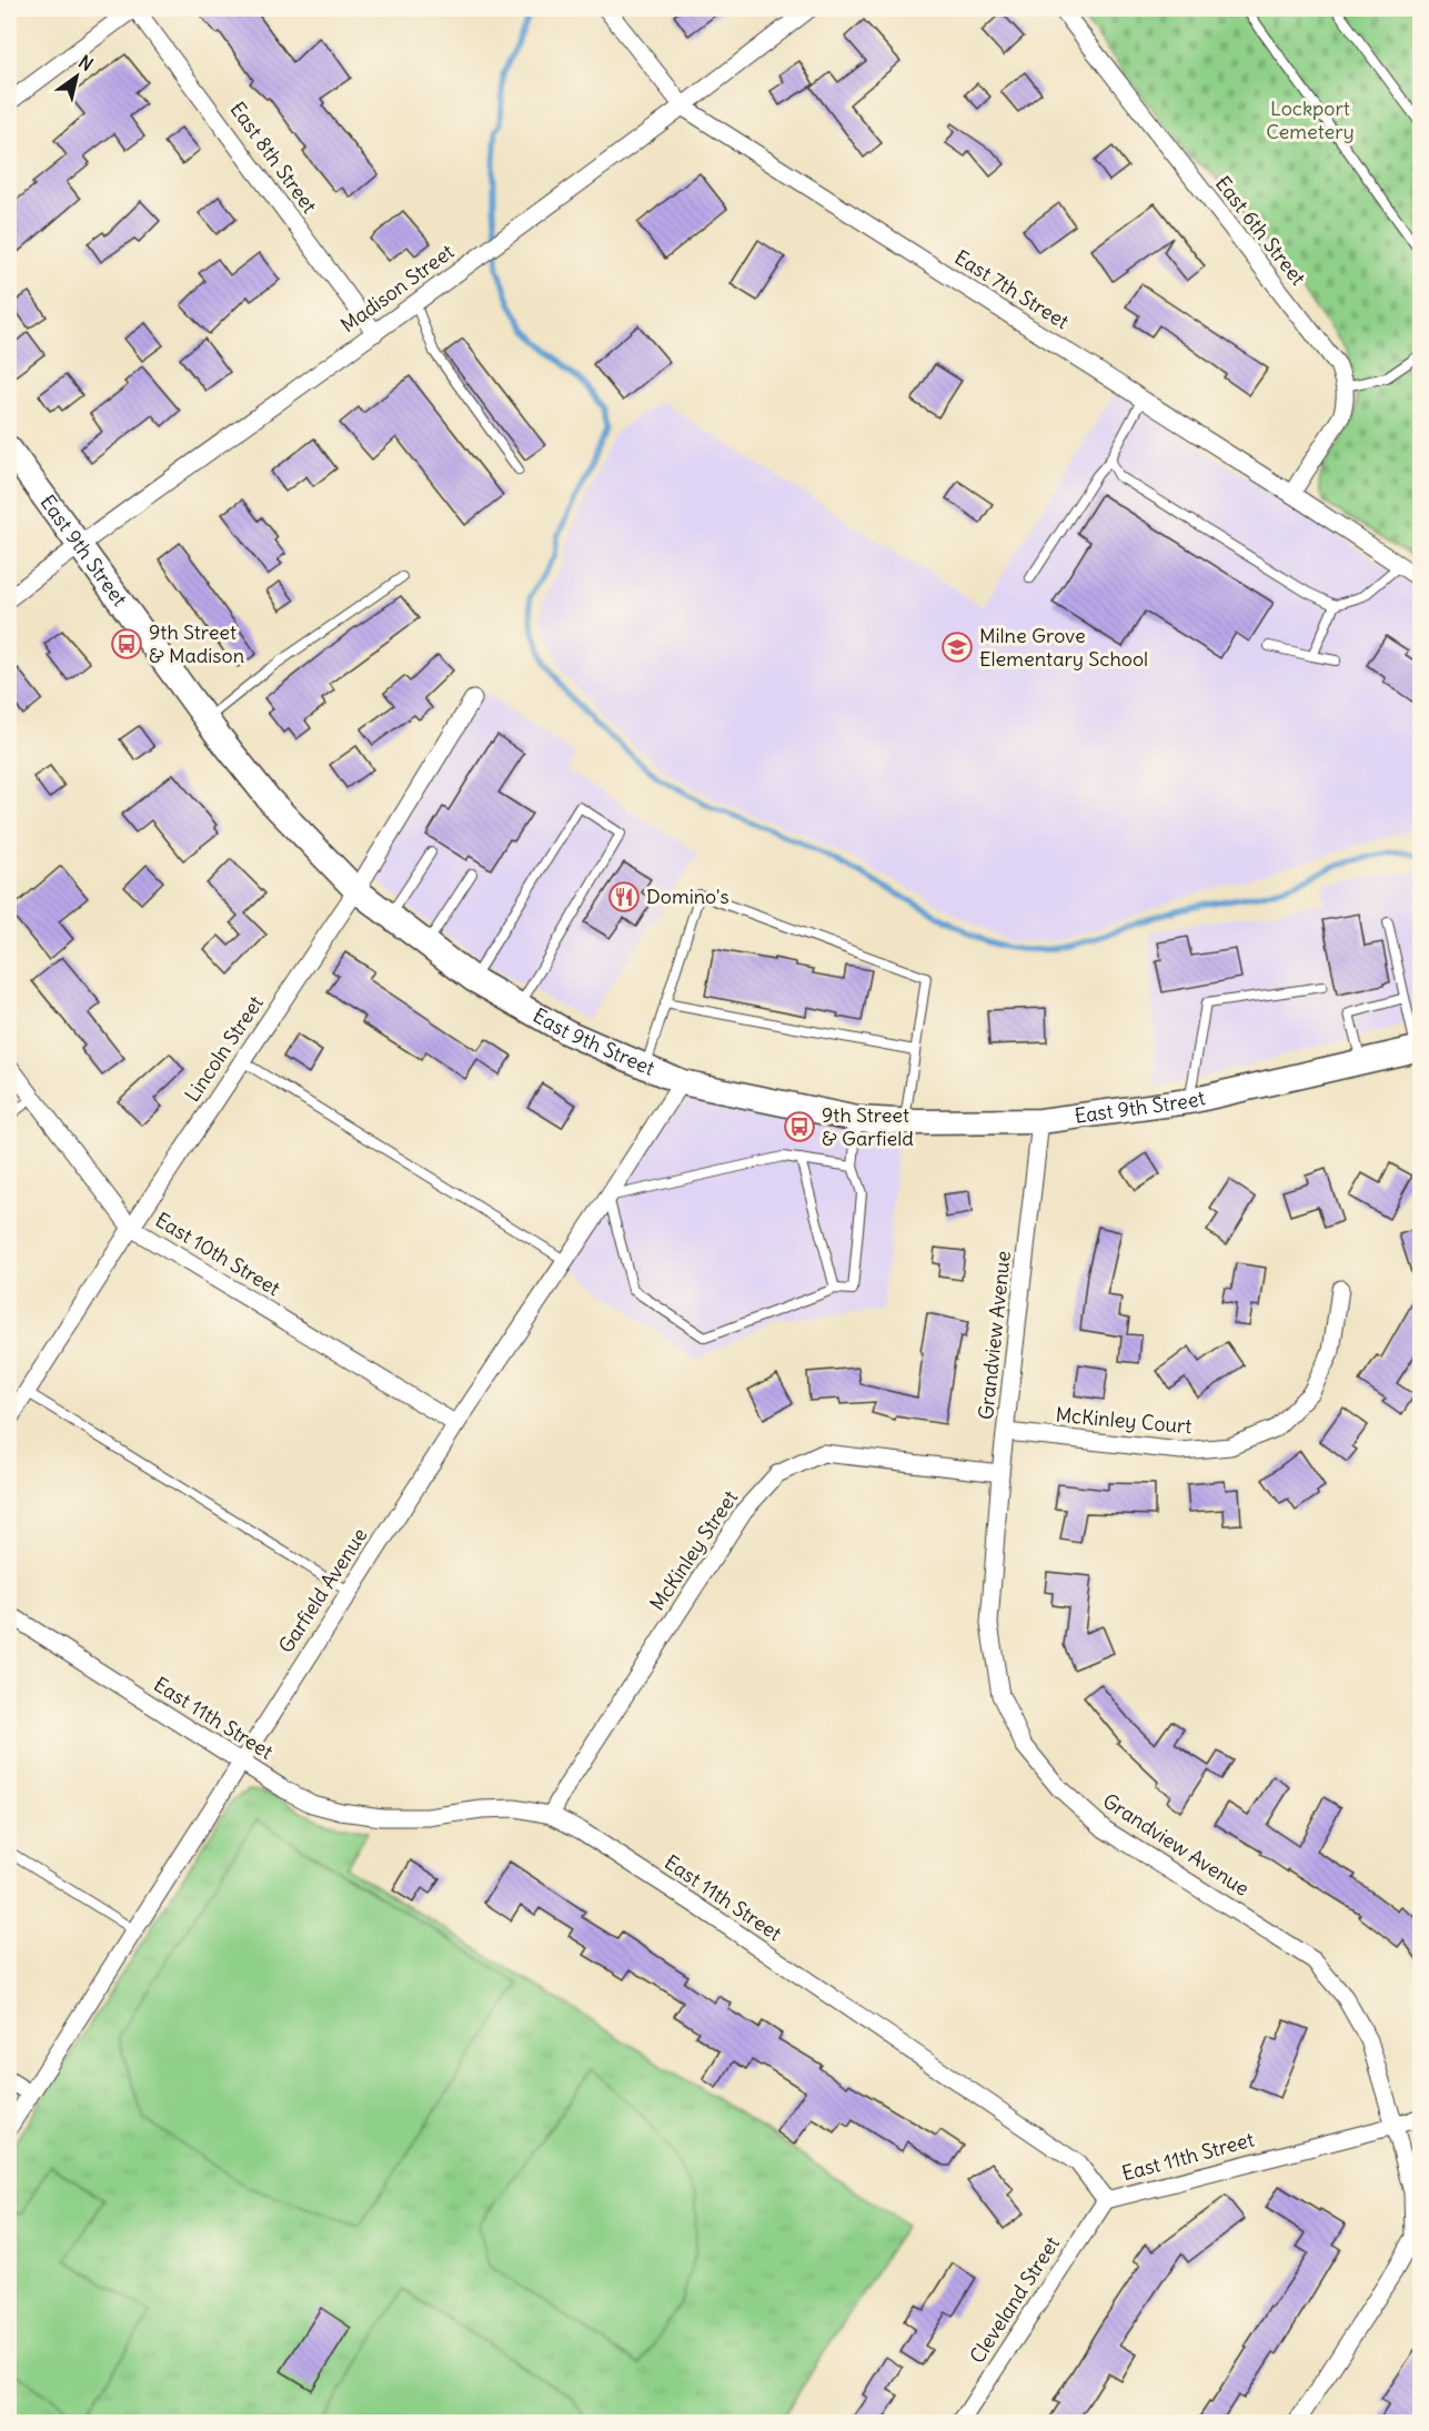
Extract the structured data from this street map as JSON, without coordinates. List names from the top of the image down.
{
  "streets": {
    "main road": ["East 9th Street"],
    "street": [
      "East 8th Street",
      "East 6th Street",
      "Madison Street",
      "East 7th Street",
      "Lincoln Street",
      "East 10th Street",
      "Grandview Avenue",
      "McKinley Court",
      "McKinley Street",
      "Garfield Avenue",
      "East 11th Street",
      "Cleveland Street"
    ]
  },
  "crossings": [
    ["East 8th Street", "Madison Street"],
    ["Madison Street", "East 7th Street"],
    ["Madison Street", "East 9th Street"],
    ["East 9th Street", "Lincoln Street"],
    ["East 9th Street", "Grandview Avenue"],
    ["East 9th Street", "Garfield Avenue"],
    ["Lincoln Street", "East 10th Street"],
    ["East 10th Street", "Garfield Avenue"],
    ["Grandview Avenue", "McKinley Court"],
    ["Grandview Avenue", "McKinley Street"],
    ["Grandview Avenue", "East 11th Street"],
    ["McKinley Street", "East 11th Street"],
    ["Garfield Avenue", "East 11th Street"],
    ["East 11th Street", "Cleveland Street"]
  ],
  "parks": ["Lockport Cemetery"],
  "places": {
    "bus stop": ["9th Street & Madison", "9th Street & Garfield"],
    "school or university": ["Milne Grove Elementary School"],
    "restaurant": ["Domino's"]
  },
  "north": "top right"
}
